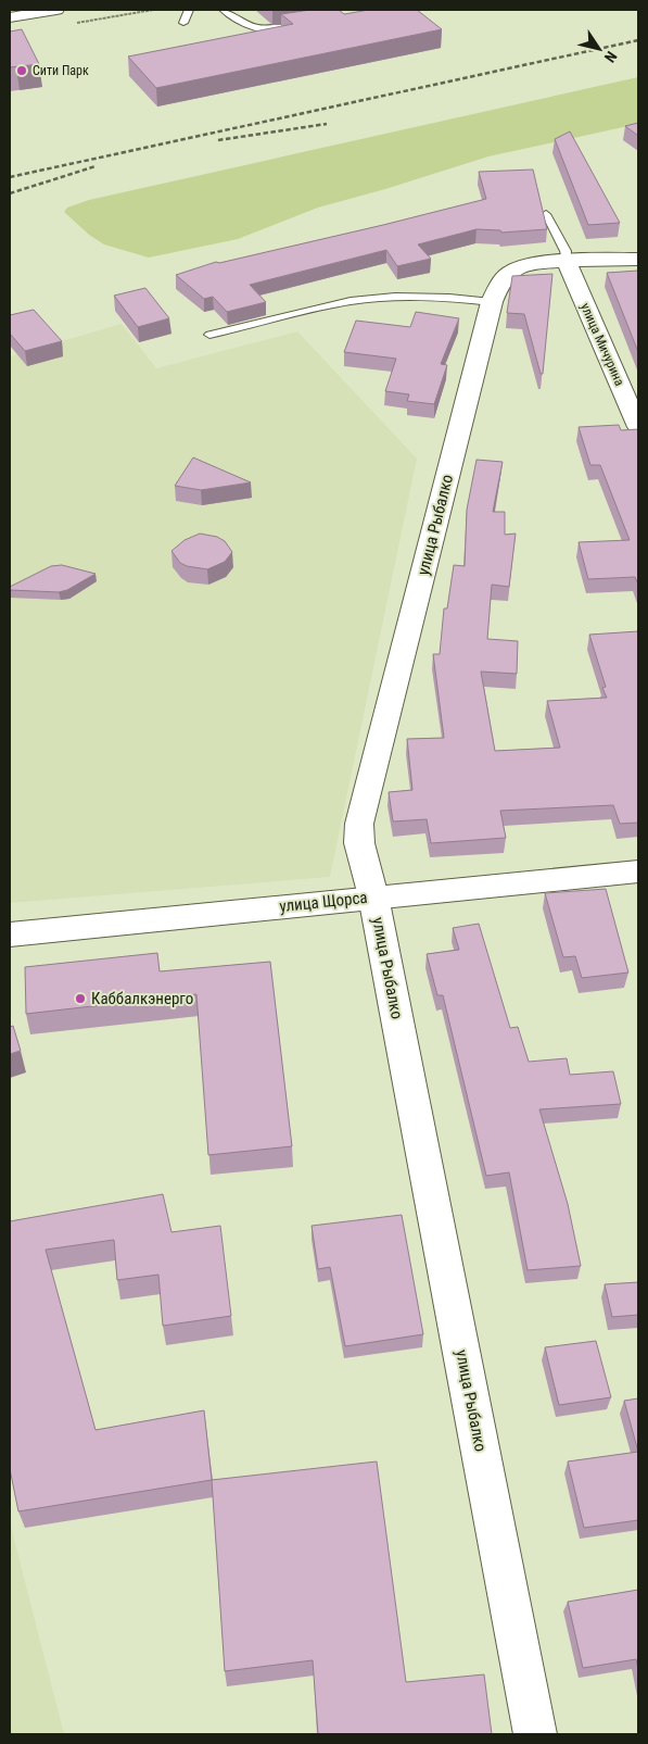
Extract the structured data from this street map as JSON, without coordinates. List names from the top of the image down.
{
  "streets": {
    "street": ["улица Мичурина", "улица Рыбалко", "улица Щорса"]
  },
  "crossings": [
    ["улица Мичурина", "улица Рыбалко"],
    ["улица Рыбалко", "улица Щорса"]
  ],
  "places": ["Сити Парк", "Каббалкэнерго"],
  "north": "bottom right"
}
